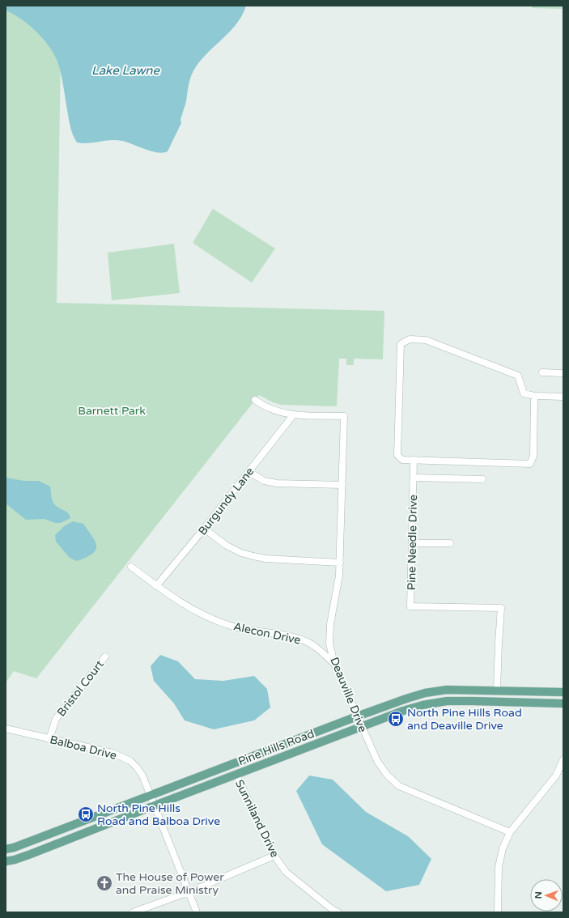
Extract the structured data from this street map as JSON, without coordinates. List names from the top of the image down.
{
  "streets": {
    "main road": ["Pine Hills Road"],
    "street": [
      "Burgundy Lane",
      "Pine Needle Drive",
      "Alecon Drive",
      "Bristol Court",
      "Deauville Drive",
      "Balboa Drive",
      "Sunniland Drive"
    ]
  },
  "crossings": [
    ["Burgundy Lane", "Alecon Drive"],
    ["Burgundy Lane", "Deauville Drive"],
    ["Pine Needle Drive", "Pine Hills Road"],
    ["Alecon Drive", "Deauville Drive"],
    ["Bristol Court", "Balboa Drive"],
    ["Deauville Drive", "Pine Hills Road"],
    ["Balboa Drive", "Pine Hills Road"],
    ["Pine Hills Road", "Sunniland Drive"]
  ],
  "water": ["Lake Lawne"],
  "parks": ["Barnett Park"],
  "places": {
    "bus stop": ["North Pine Hills Road and Deaville Drive", "North Pine Hills Road and Balboa Drive"],
    "church": ["The House of Power and Praise Ministry"]
  },
  "north": "left"
}
